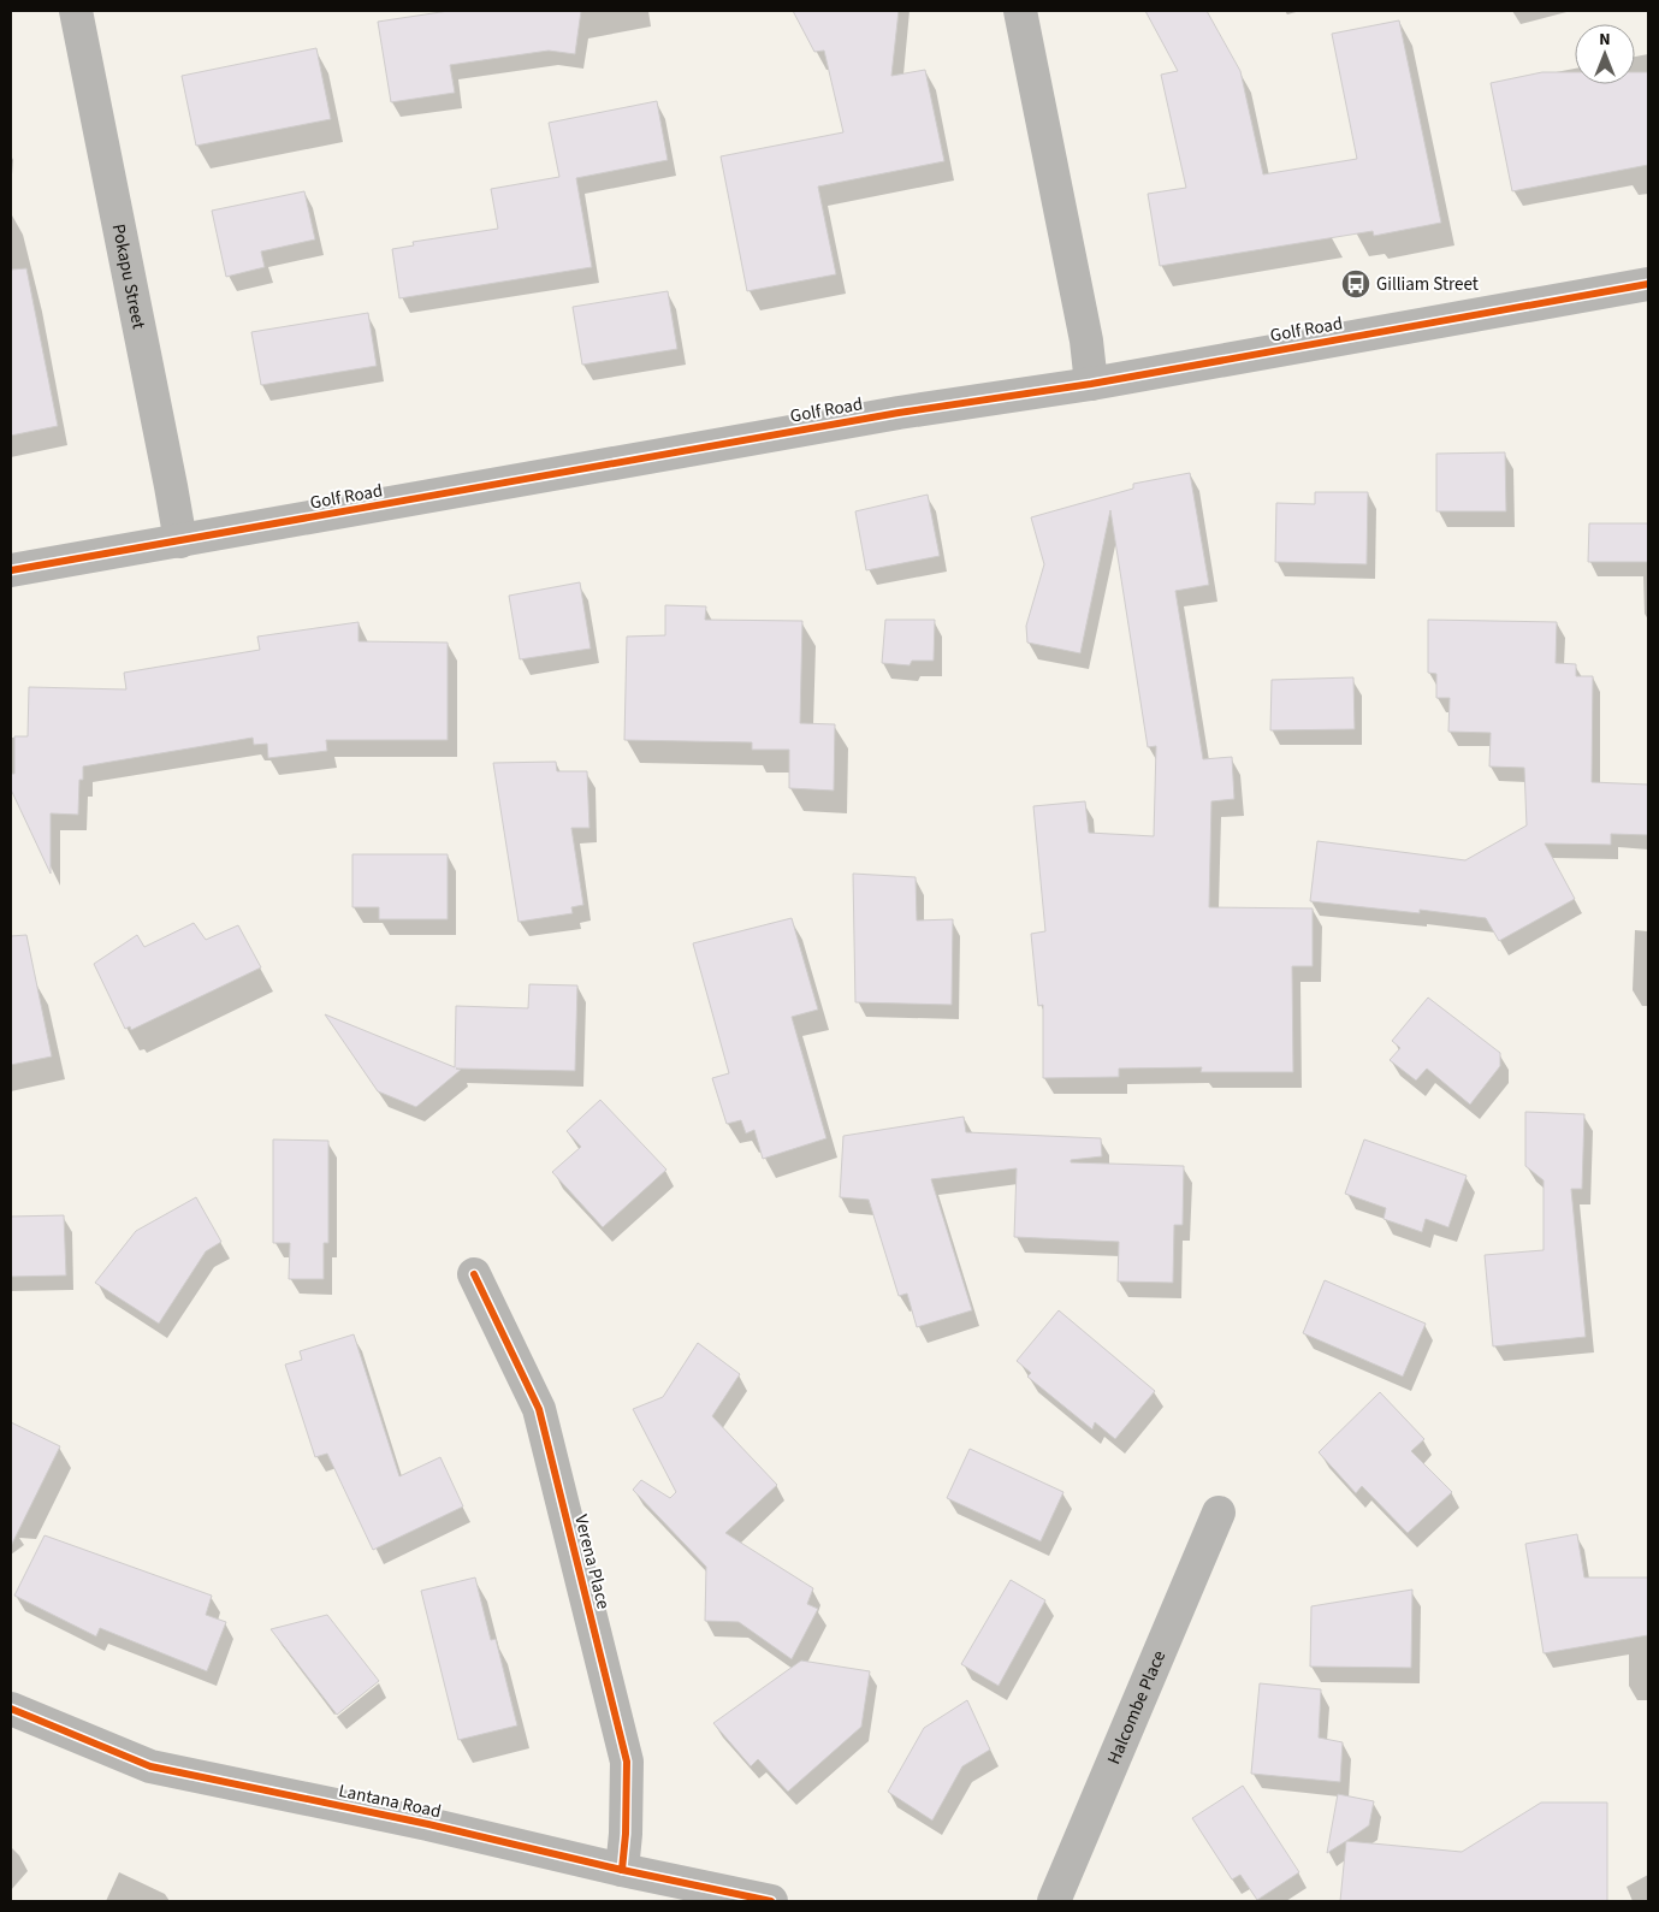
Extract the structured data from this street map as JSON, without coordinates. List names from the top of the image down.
{
  "streets": {
    "street": [
      "Pokapu Street",
      "Golf Road",
      "Verena Place",
      "Halcombe Place",
      "Lantana Road"
    ]
  },
  "crossings": [
    ["Pokapu Street", "Golf Road"],
    ["Verena Place", "Lantana Road"]
  ],
  "places": {
    "bus stop": ["Gilliam Street"]
  },
  "north": "top"
}
